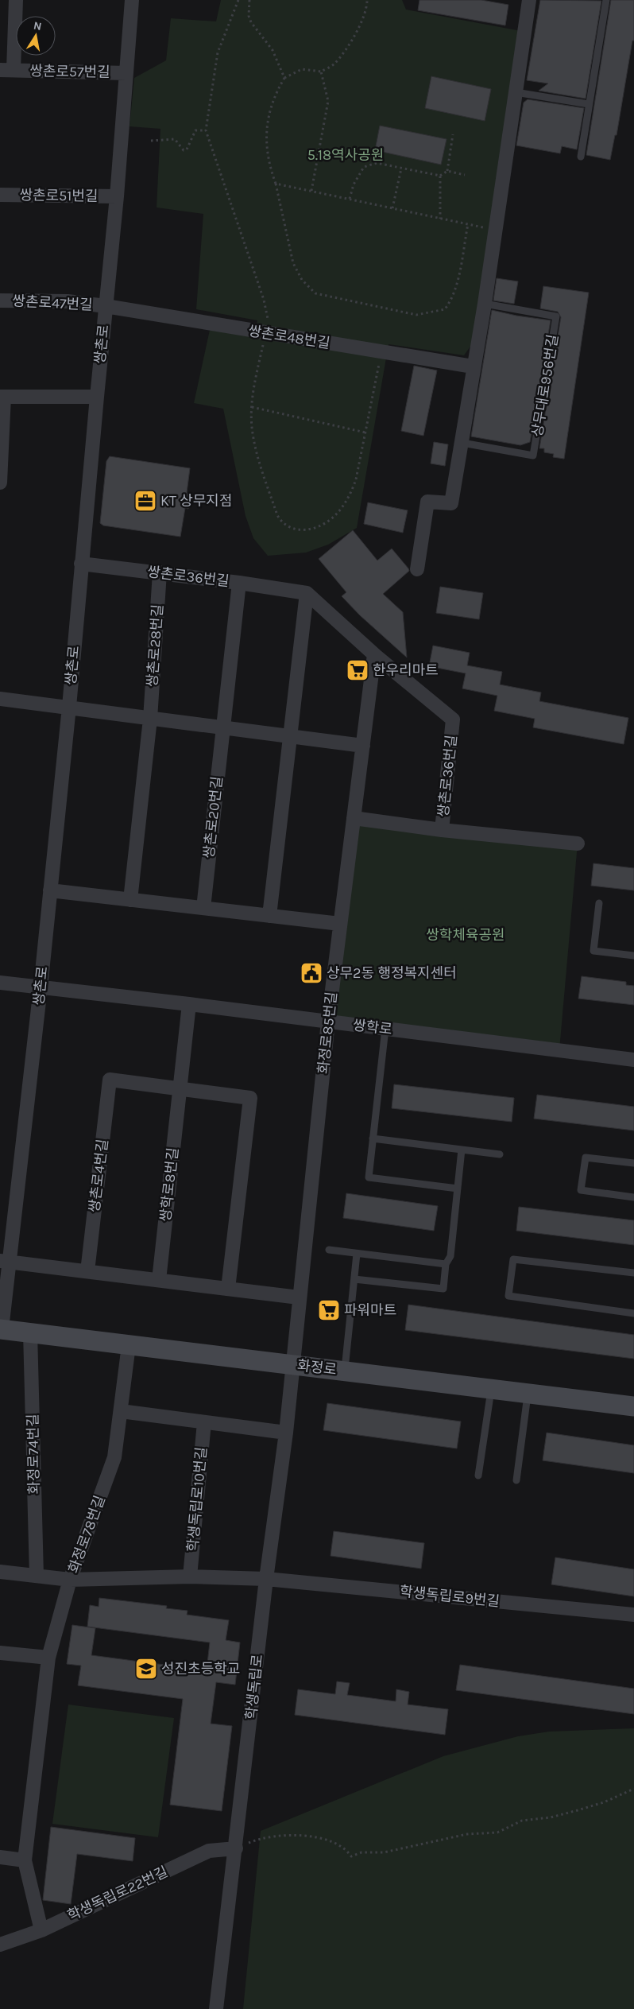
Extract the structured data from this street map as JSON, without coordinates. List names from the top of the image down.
{
  "streets": {
    "street": [
      "쌍촌로57번길",
      "쌍촌로51번길",
      "쌍촌로47번길",
      "쌍촌로48번길",
      "쌍촌로",
      "쌍촌로36번길",
      "쌍촌로28번길",
      "쌍촌로20번길",
      "쌍학로",
      "화정로85번길",
      "쌍촌로4번길",
      "쌍학로8번길",
      "화정로",
      "화정로74번길",
      "학생독립로10번길",
      "화정로78번길",
      "학생독립로9번길",
      "학생독립로",
      "학생독립로22번길"
    ],
    "lane": ["상무대로956번길"]
  },
  "crossings": [
    ["쌍촌로57번길", "쌍촌로"],
    ["쌍촌로51번길", "쌍촌로"],
    ["쌍촌로47번길", "쌍촌로48번길"],
    ["쌍촌로47번길", "쌍촌로"],
    ["쌍촌로48번길", "쌍촌로"],
    ["쌍촌로", "쌍촌로36번길"],
    ["쌍촌로", "쌍학로"],
    ["쌍촌로", "화정로"],
    ["쌍촌로36번길", "쌍촌로28번길"],
    ["쌍촌로36번길", "화정로85번길"],
    ["쌍학로", "화정로85번길"],
    ["쌍학로", "쌍학로8번길"],
    ["화정로85번길", "화정로"],
    ["화정로85번길", "학생독립로"],
    ["쌍촌로4번길", "쌍학로8번길"],
    ["화정로", "화정로74번길"],
    ["화정로", "화정로78번길"],
    ["화정로", "학생독립로"],
    ["화정로78번길", "학생독립로22번길"],
    ["학생독립로9번길", "학생독립로"],
    ["학생독립로", "학생독립로22번길"]
  ],
  "parks": ["5.18역사공원", "쌍학체육공원"],
  "places": {
    "office": ["KT 상무지점"],
    "supermarket": ["한우리마트", "파워마트"],
    "public building": ["상무2동 행정복지센터"],
    "school or university": ["성진초등학교"]
  },
  "north": "top"
}
